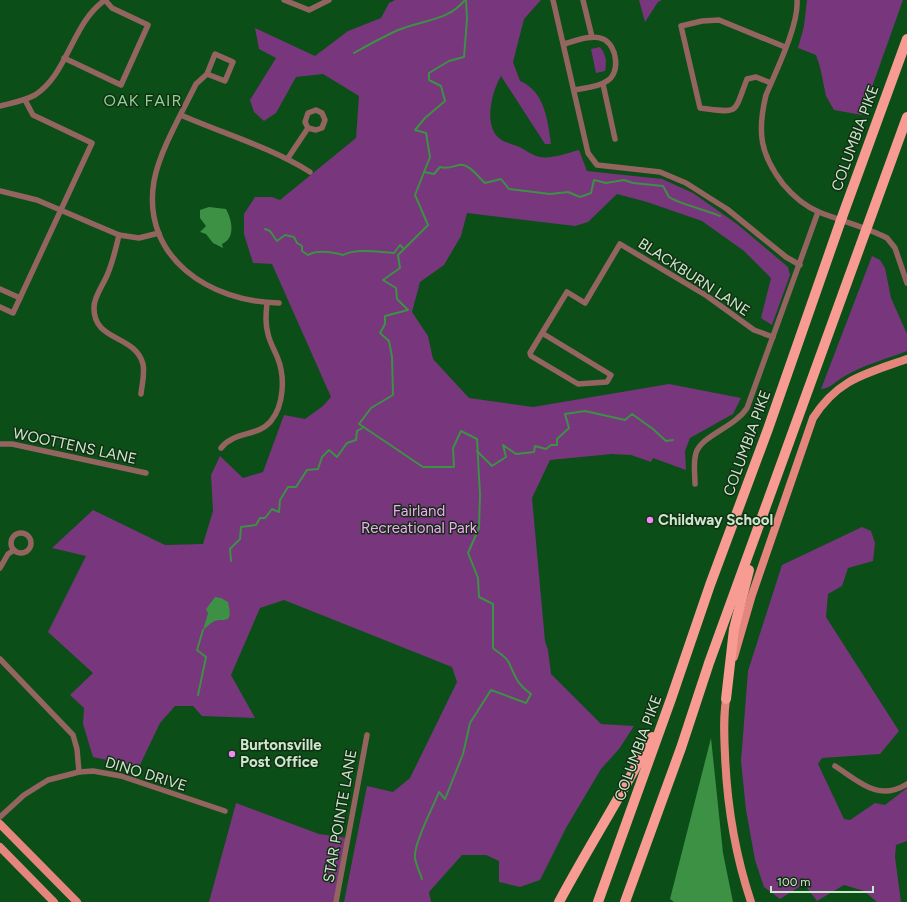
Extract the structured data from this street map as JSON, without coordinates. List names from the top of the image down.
{
  "streets": {
    "highway": ["COLUMBIA PIKE"],
    "street": [
      "BLACKBURN LANE",
      "WOOTTENS LANE",
      "DINO DRIVE",
      "STAR POINTE LANE"
    ]
  },
  "districts": ["OAK FAIR"],
  "parks": ["Fairland Recreational Park"],
  "places": ["Childway School", "Burtonsville Post Office"],
  "scale_bar": "100 m"
}
